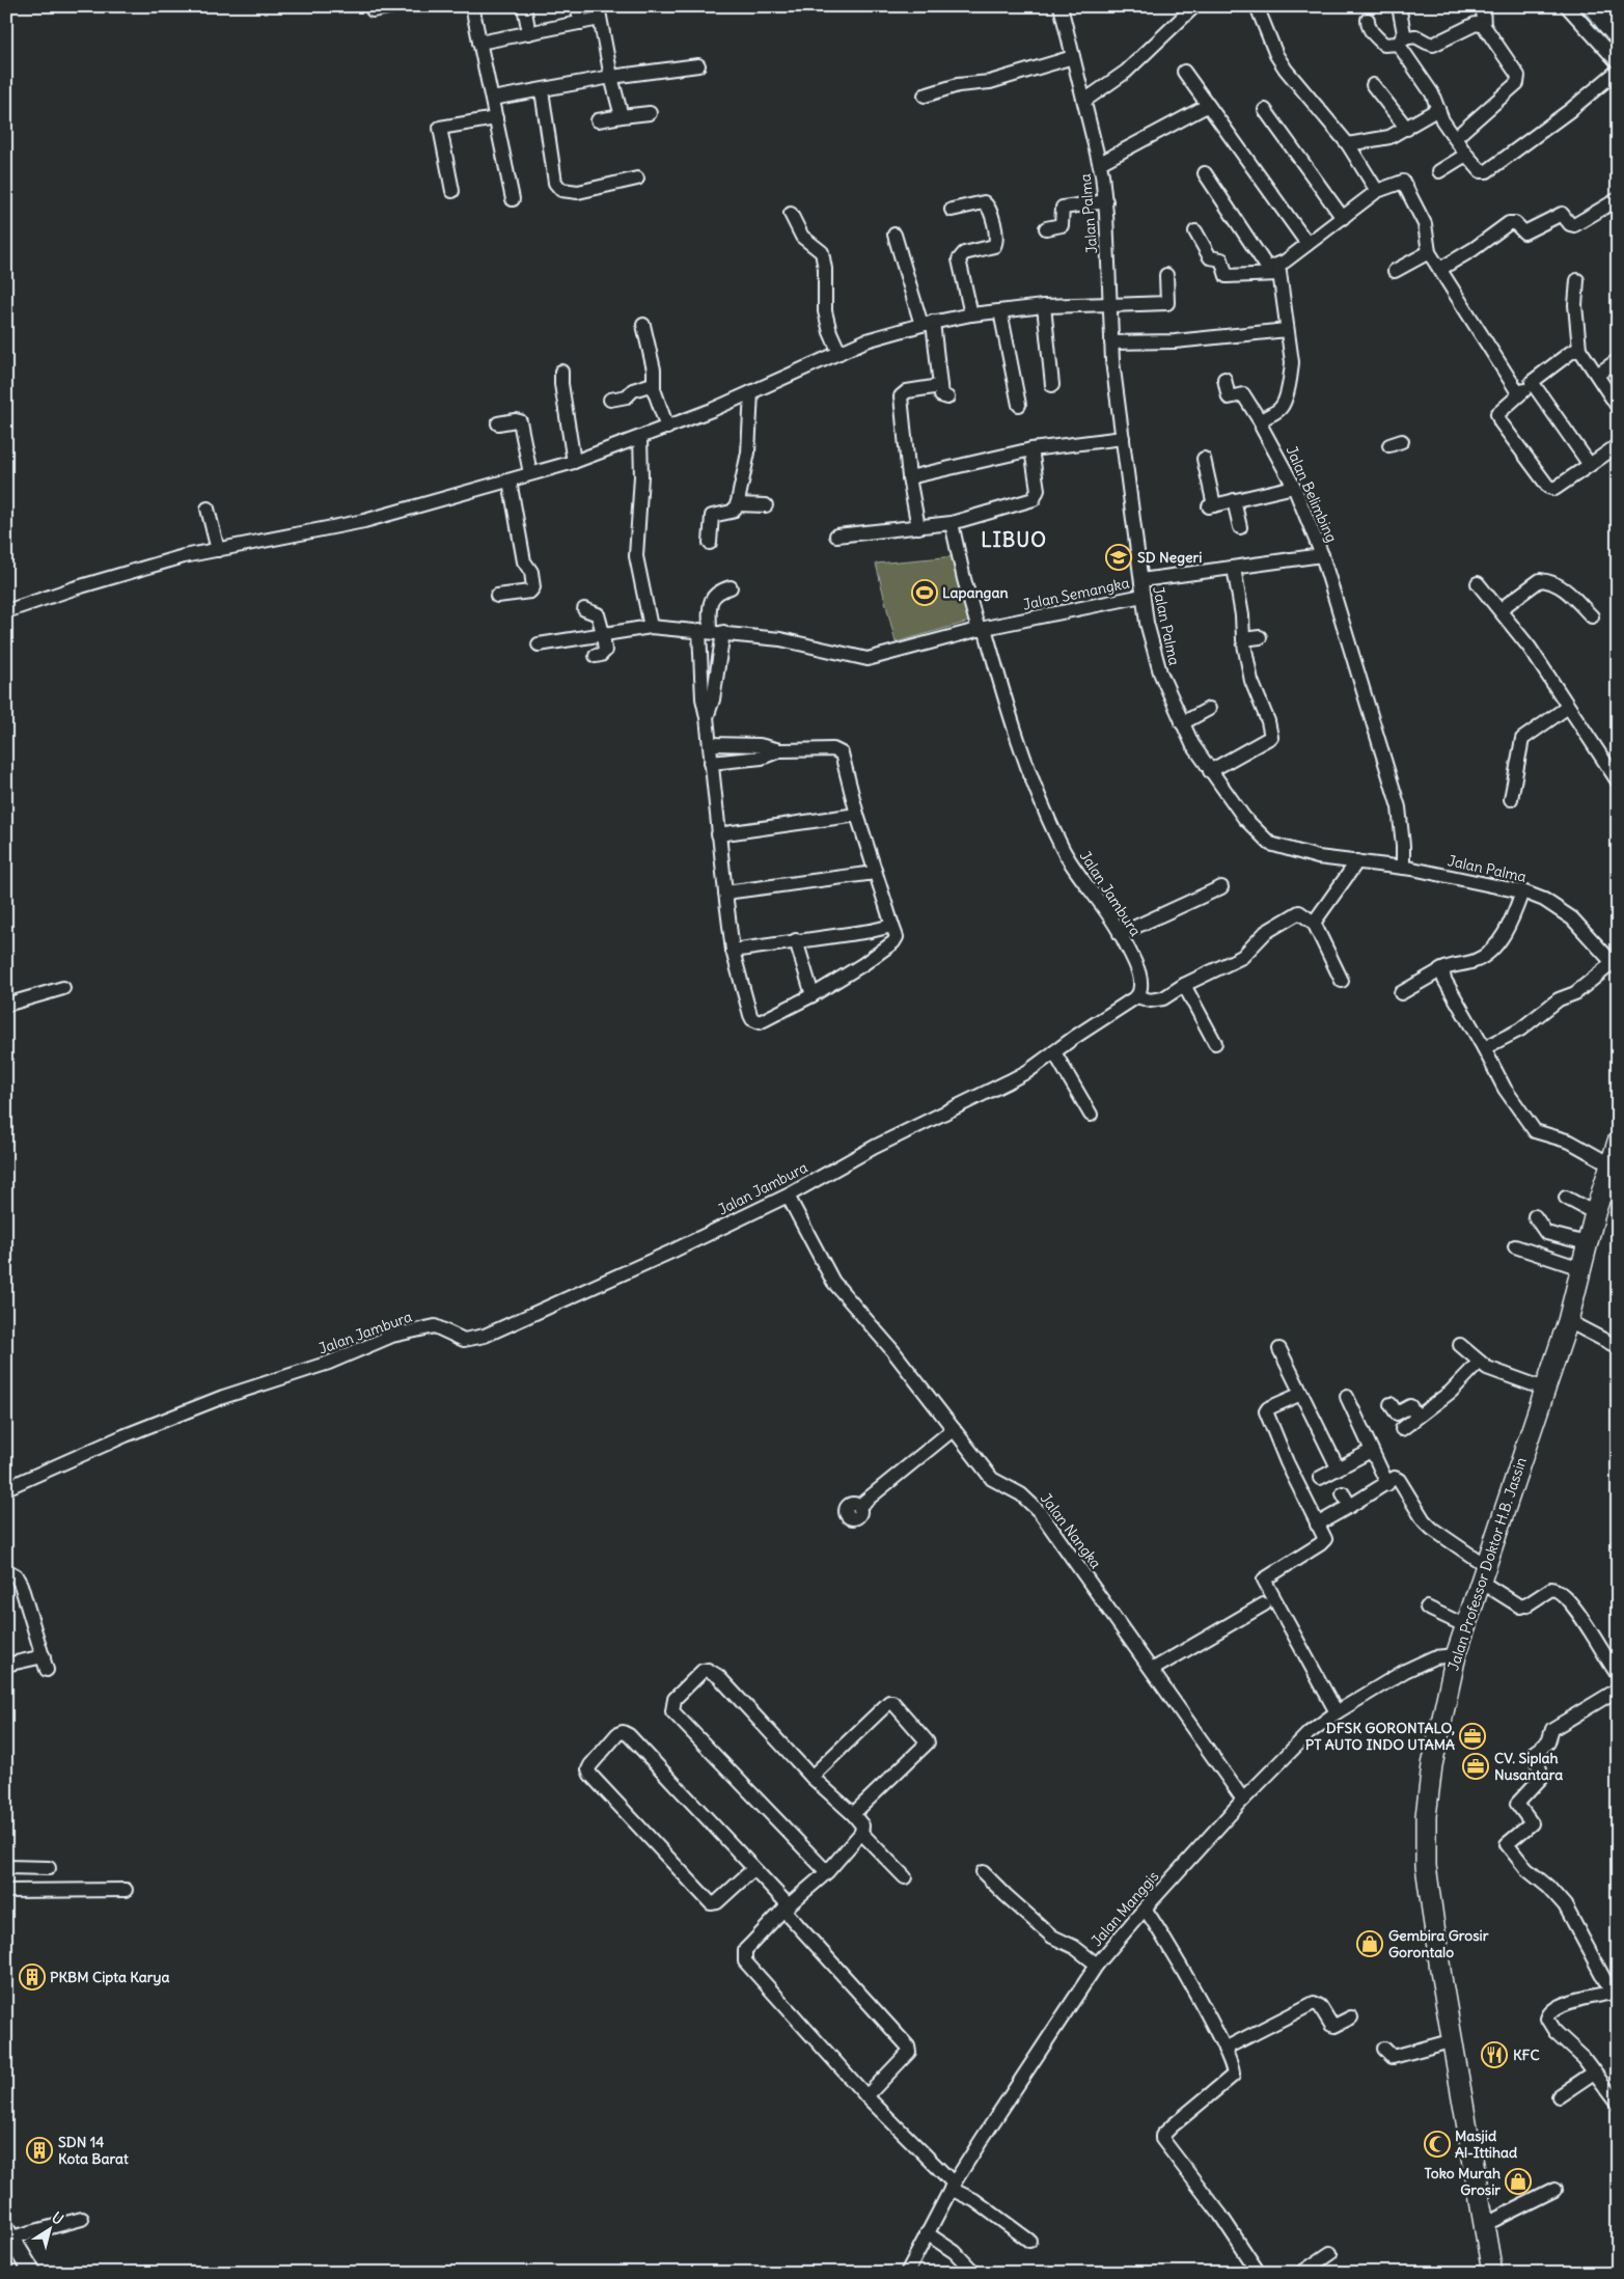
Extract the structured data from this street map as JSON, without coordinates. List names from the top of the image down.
{
  "streets": {
    "highway": ["Jalan Professor Doktor H.B. Jassin"],
    "street": [
      "Jalan Palma",
      "Jalan Belimbing",
      "Jalan Semangka",
      "Jalan Jambura",
      "Jalan Nangka",
      "Jalan Manggis"
    ]
  },
  "crossings": [
    ["Jalan Palma", "Jalan Belimbing"],
    ["Jalan Palma", "Jalan Semangka"],
    ["Jalan Semangka", "Jalan Jambura"],
    ["Jalan Jambura", "Jalan Nangka"],
    ["Jalan Nangka", "Jalan Manggis"],
    ["Jalan Professor Doktor H.B. Jassin", "Jalan Manggis"]
  ],
  "districts": ["LIBUO"],
  "places": {
    "school or university": ["SD Negeri"],
    "sports": ["Lapangan"],
    "office": ["DFSK GORONTALO, PT AUTO INDO UTAMA", "CV. Siplah Nusantara"],
    "shop": ["Gembira Grosir Gorontalo", "Toko Murah Grosir"],
    "building": ["PKBM Cipta Karya", "SDN 14 Kota Barat"],
    "restaurant": ["KFC"],
    "mosque": ["Masjid Al-Ittihad"]
  },
  "north": "top right"
}
